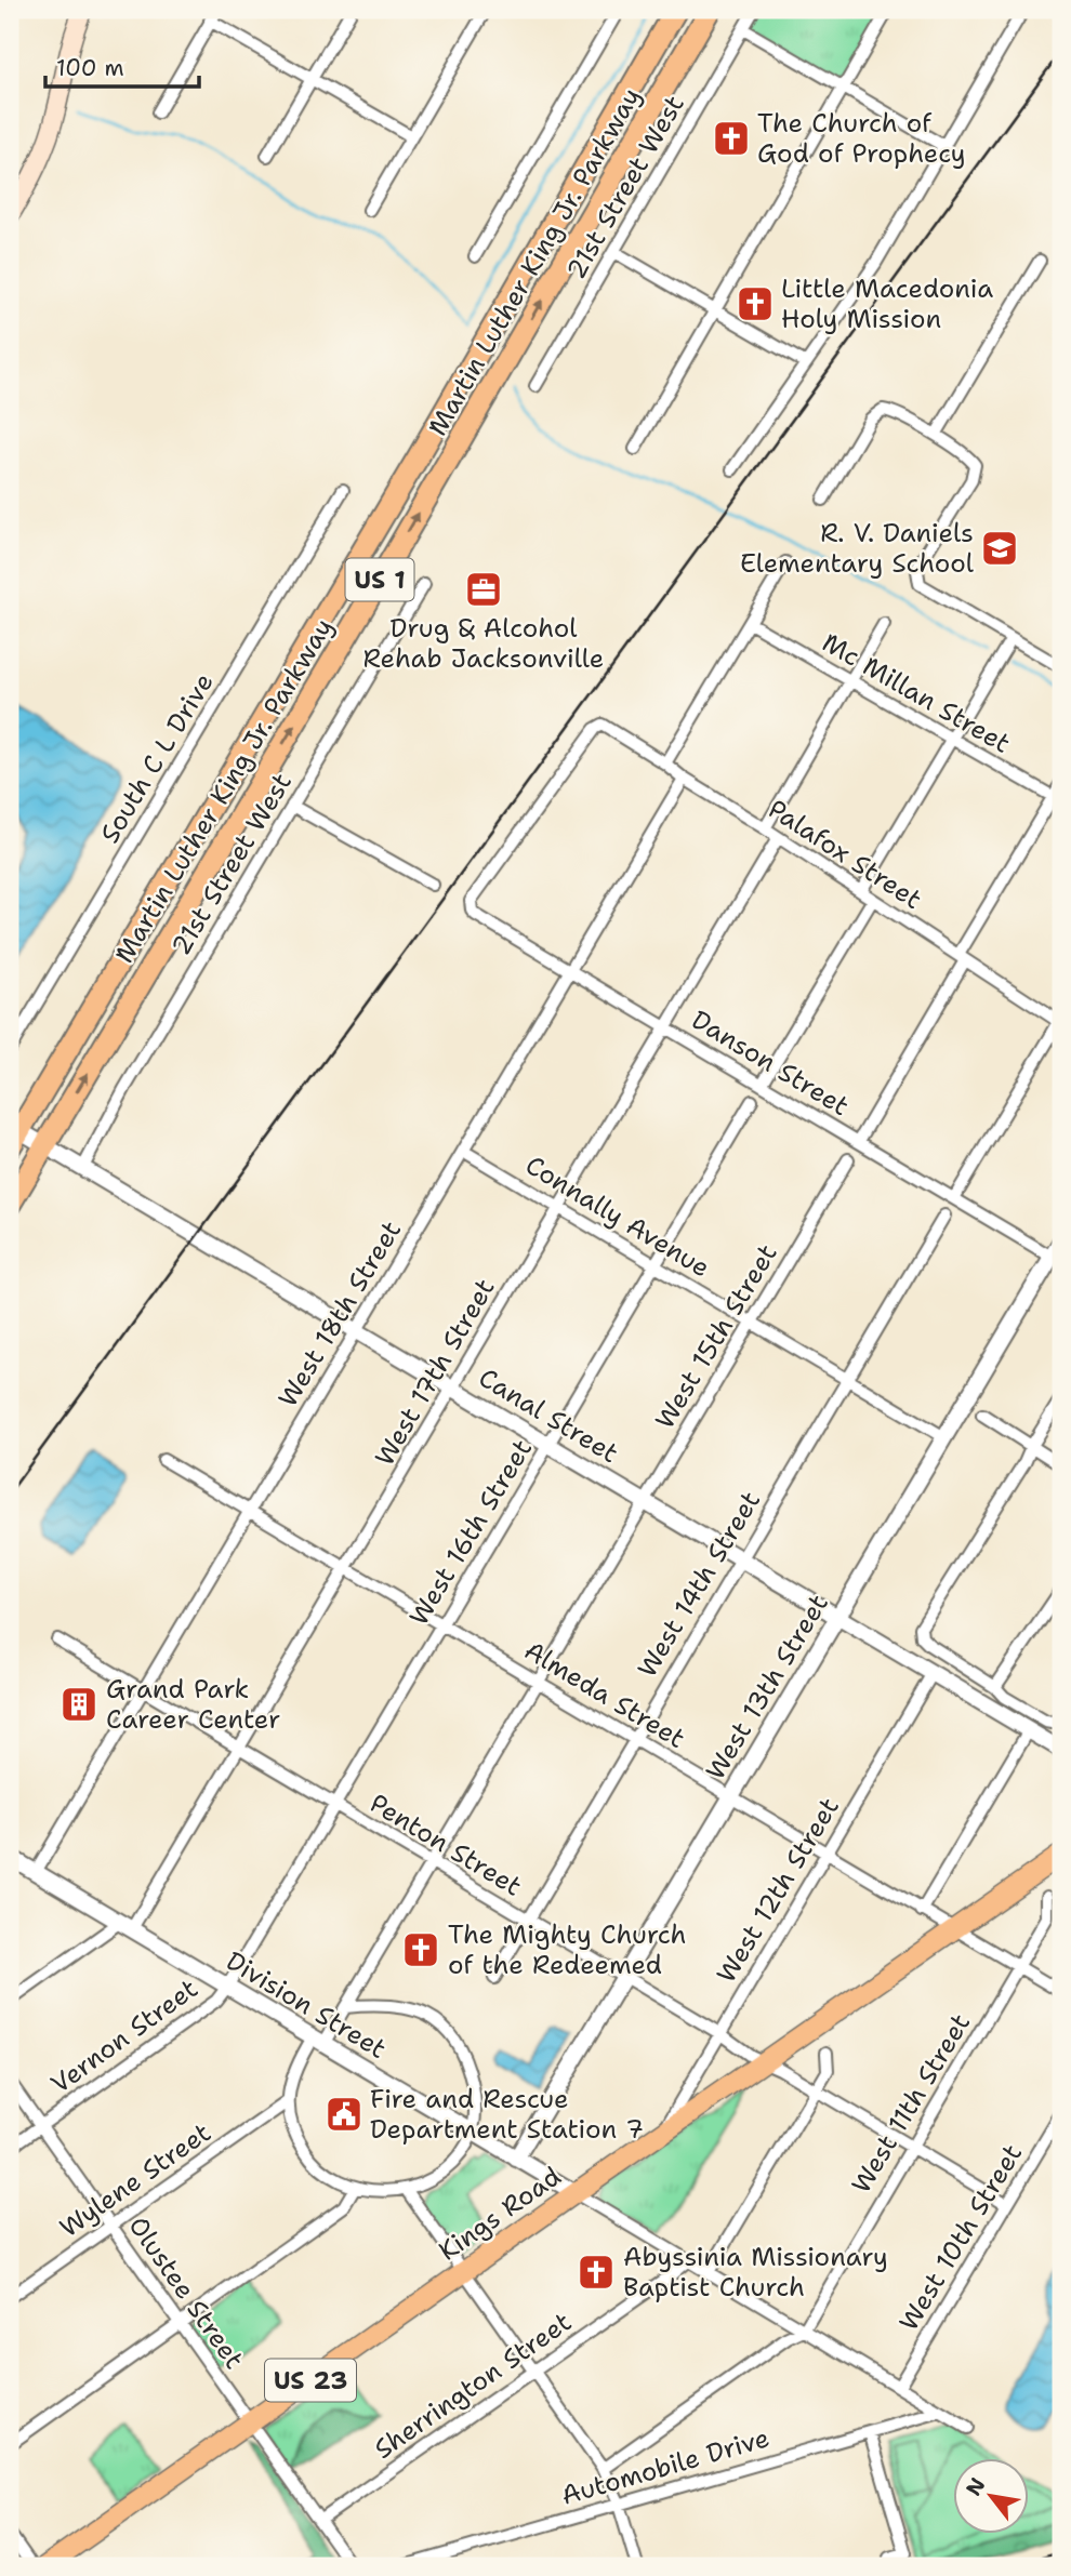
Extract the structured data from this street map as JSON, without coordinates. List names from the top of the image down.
{
  "streets": {
    "highway": ["Martin Luther King Jr. Parkway", "US 1"],
    "main road": ["Kings Road", "US 23"],
    "street": [
      "21st Street West",
      "Mc Millan Street",
      "South C L Drive",
      "Palafox Street",
      "Danson Street",
      "Connally Avenue",
      "West 18th Street",
      "West 15th Street",
      "West 17th Street",
      "Canal Street",
      "West 16th Street",
      "West 14th Street",
      "West 13th Street",
      "Almeda Street",
      "Penton Street",
      "West 12th Street",
      "Division Street",
      "Vernon Street",
      "West 11th Street",
      "Wylene Street",
      "West 10th Street",
      "Olustee Street",
      "Sherrington Street",
      "Automobile Drive"
    ]
  },
  "crossings": [
    ["21st Street West", "Canal Street"],
    ["Martin Luther King Jr. Parkway", "Canal Street"],
    ["Palafox Street", "Danson Street"],
    ["Palafox Street", "West 18th Street"],
    ["Palafox Street", "West 17th Street"],
    ["Danson Street", "West 18th Street"],
    ["Danson Street", "West 17th Street"],
    ["Danson Street", "West 13th Street"],
    ["Connally Avenue", "West 18th Street"],
    ["Connally Avenue", "West 15th Street"],
    ["Connally Avenue", "West 17th Street"],
    ["Connally Avenue", "West 16th Street"],
    ["Connally Avenue", "West 14th Street"],
    ["Connally Avenue", "West 13th Street"],
    ["West 18th Street", "Canal Street"],
    ["West 18th Street", "Almeda Street"],
    ["West 18th Street", "Penton Street"],
    ["West 18th Street", "Division Street"],
    ["West 15th Street", "Canal Street"],
    ["West 15th Street", "Almeda Street"],
    ["West 15th Street", "Penton Street"],
    ["West 15th Street", "Division Street"],
    ["West 15th Street", "Wylene Street"],
    ["West 17th Street", "Canal Street"],
    ["West 17th Street", "Almeda Street"],
    ["West 17th Street", "Penton Street"],
    ["West 17th Street", "Division Street"],
    ["Canal Street", "West 16th Street"],
    ["Canal Street", "West 14th Street"],
    ["Canal Street", "West 13th Street"],
    ["Canal Street", "West 12th Street"],
    ["West 16th Street", "Almeda Street"],
    ["West 16th Street", "Penton Street"],
    ["West 16th Street", "Division Street"],
    ["West 16th Street", "Vernon Street"],
    ["West 14th Street", "Almeda Street"],
    ["West 14th Street", "Penton Street"],
    ["West 13th Street", "Almeda Street"],
    ["West 13th Street", "Penton Street"],
    ["West 13th Street", "Division Street"],
    ["Almeda Street", "West 12th Street"],
    ["Almeda Street", "West 11th Street"],
    ["Almeda Street", "Kings Road"],
    ["Penton Street", "West 12th Street"],
    ["Penton Street", "West 11th Street"],
    ["Penton Street", "Kings Road"],
    ["Penton Street", "West 10th Street"],
    ["West 12th Street", "Kings Road"],
    ["Division Street", "Vernon Street"],
    ["Division Street", "West 11th Street"],
    ["Division Street", "Kings Road"],
    ["Division Street", "West 10th Street"],
    ["Division Street", "Sherrington Street"],
    ["Division Street", "Automobile Drive"],
    ["Vernon Street", "Olustee Street"],
    ["Wylene Street", "Olustee Street"],
    ["Kings Road", "Olustee Street"],
    ["Olustee Street", "Sherrington Street"]
  ],
  "places": {
    "church": [
      "The Church of God of Prophecy",
      "Little Macedonia Holy Mission",
      "The Mighty Church of the Redeemed",
      "Abyssinia Missionary Baptist Church"
    ],
    "school or university": ["R. V. Daniels Elementary School"],
    "office": ["Drug & Alcohol Rehab Jacksonville"],
    "building": ["Grand Park Career Center"],
    "public building": ["Fire and Rescue Department Station 7"]
  },
  "scale_bar": "100 m",
  "north": "top left"
}
